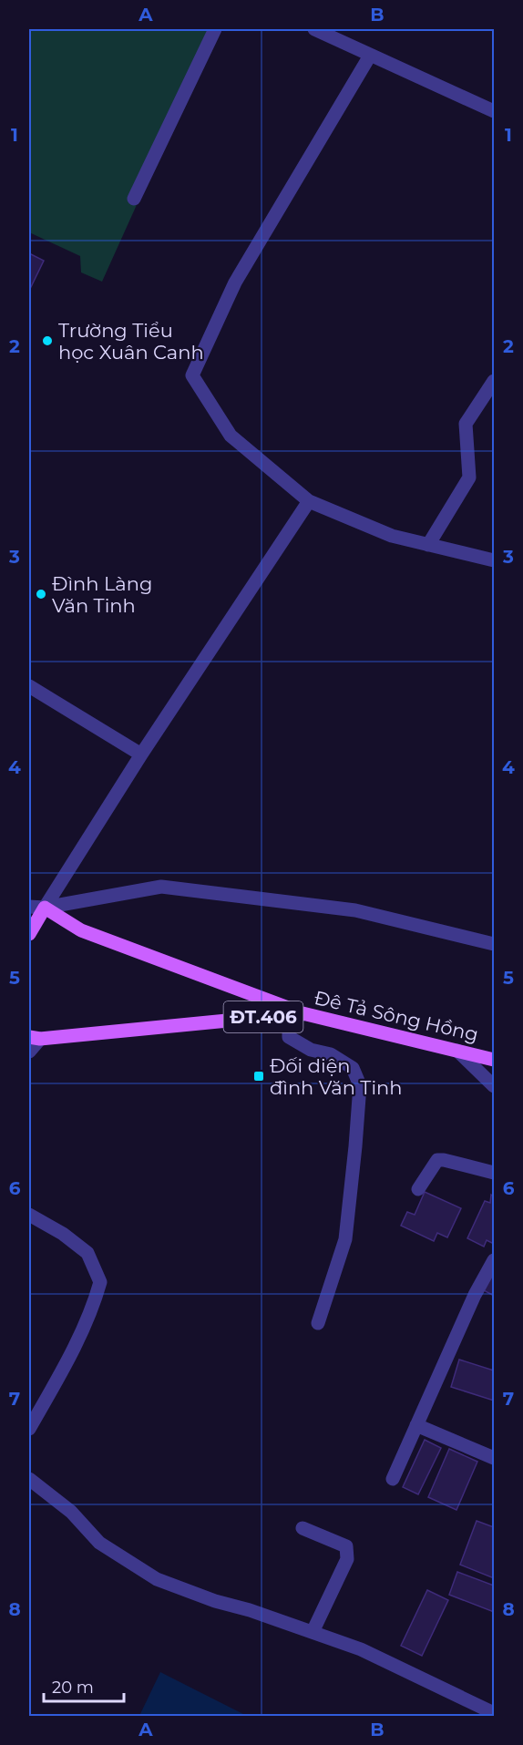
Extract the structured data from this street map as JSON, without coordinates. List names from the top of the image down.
{
  "streets": {
    "main road": ["Đê Tả Sông Hồng", "ĐT.406"]
  },
  "places": {
    "other": ["Trường Tiểu học Xuân Canh", "Đình Làng Văn Tinh"],
    "transit": ["Đối diện đình Văn Tinh"]
  },
  "scale_bar": "20 m",
  "grid": {
    "columns": ["A", "B"],
    "rows": [
      "1",
      "2",
      "3",
      "4",
      "5",
      "6",
      "7",
      "8"
    ]
  }
}
